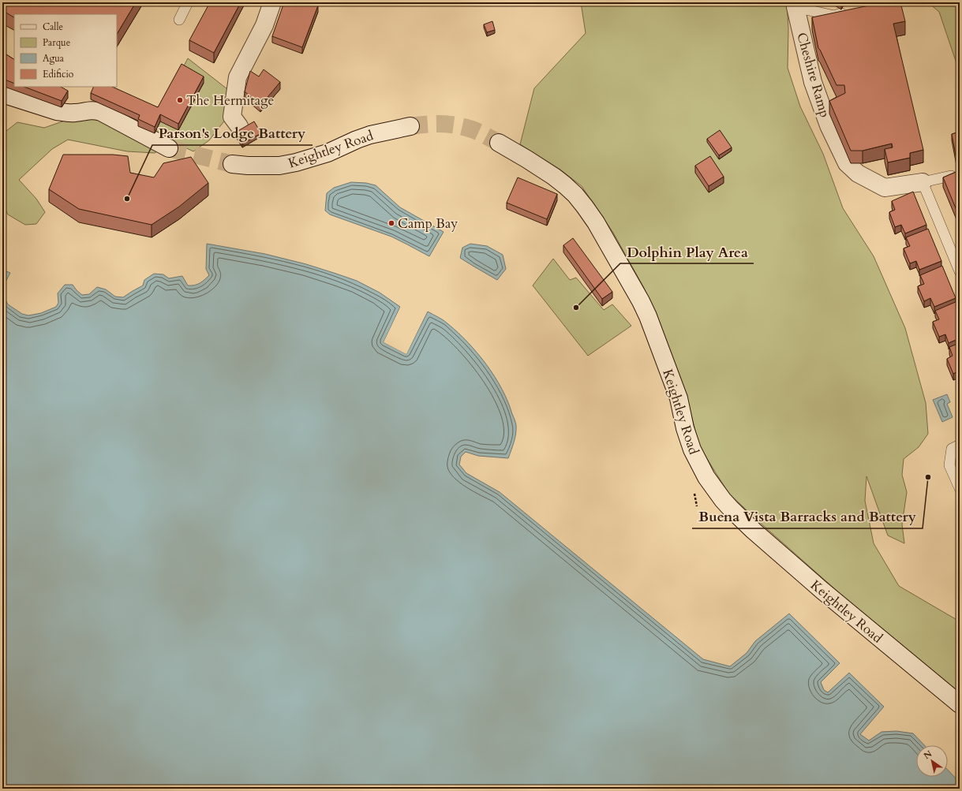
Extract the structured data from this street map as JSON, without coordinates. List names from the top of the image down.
{
  "streets": {
    "main road": ["Cheshire Ramp", "Keightley Road"]
  },
  "places": [
    "The Hermitage",
    "Parson's Lodge Battery",
    "Camp Bay",
    "Dolphin Play Area",
    "Buena Vista Barracks and Battery"
  ],
  "legend": [
    "Calle",
    "Parque",
    "Agua",
    "Edificio"
  ],
  "north": "top left"
}
